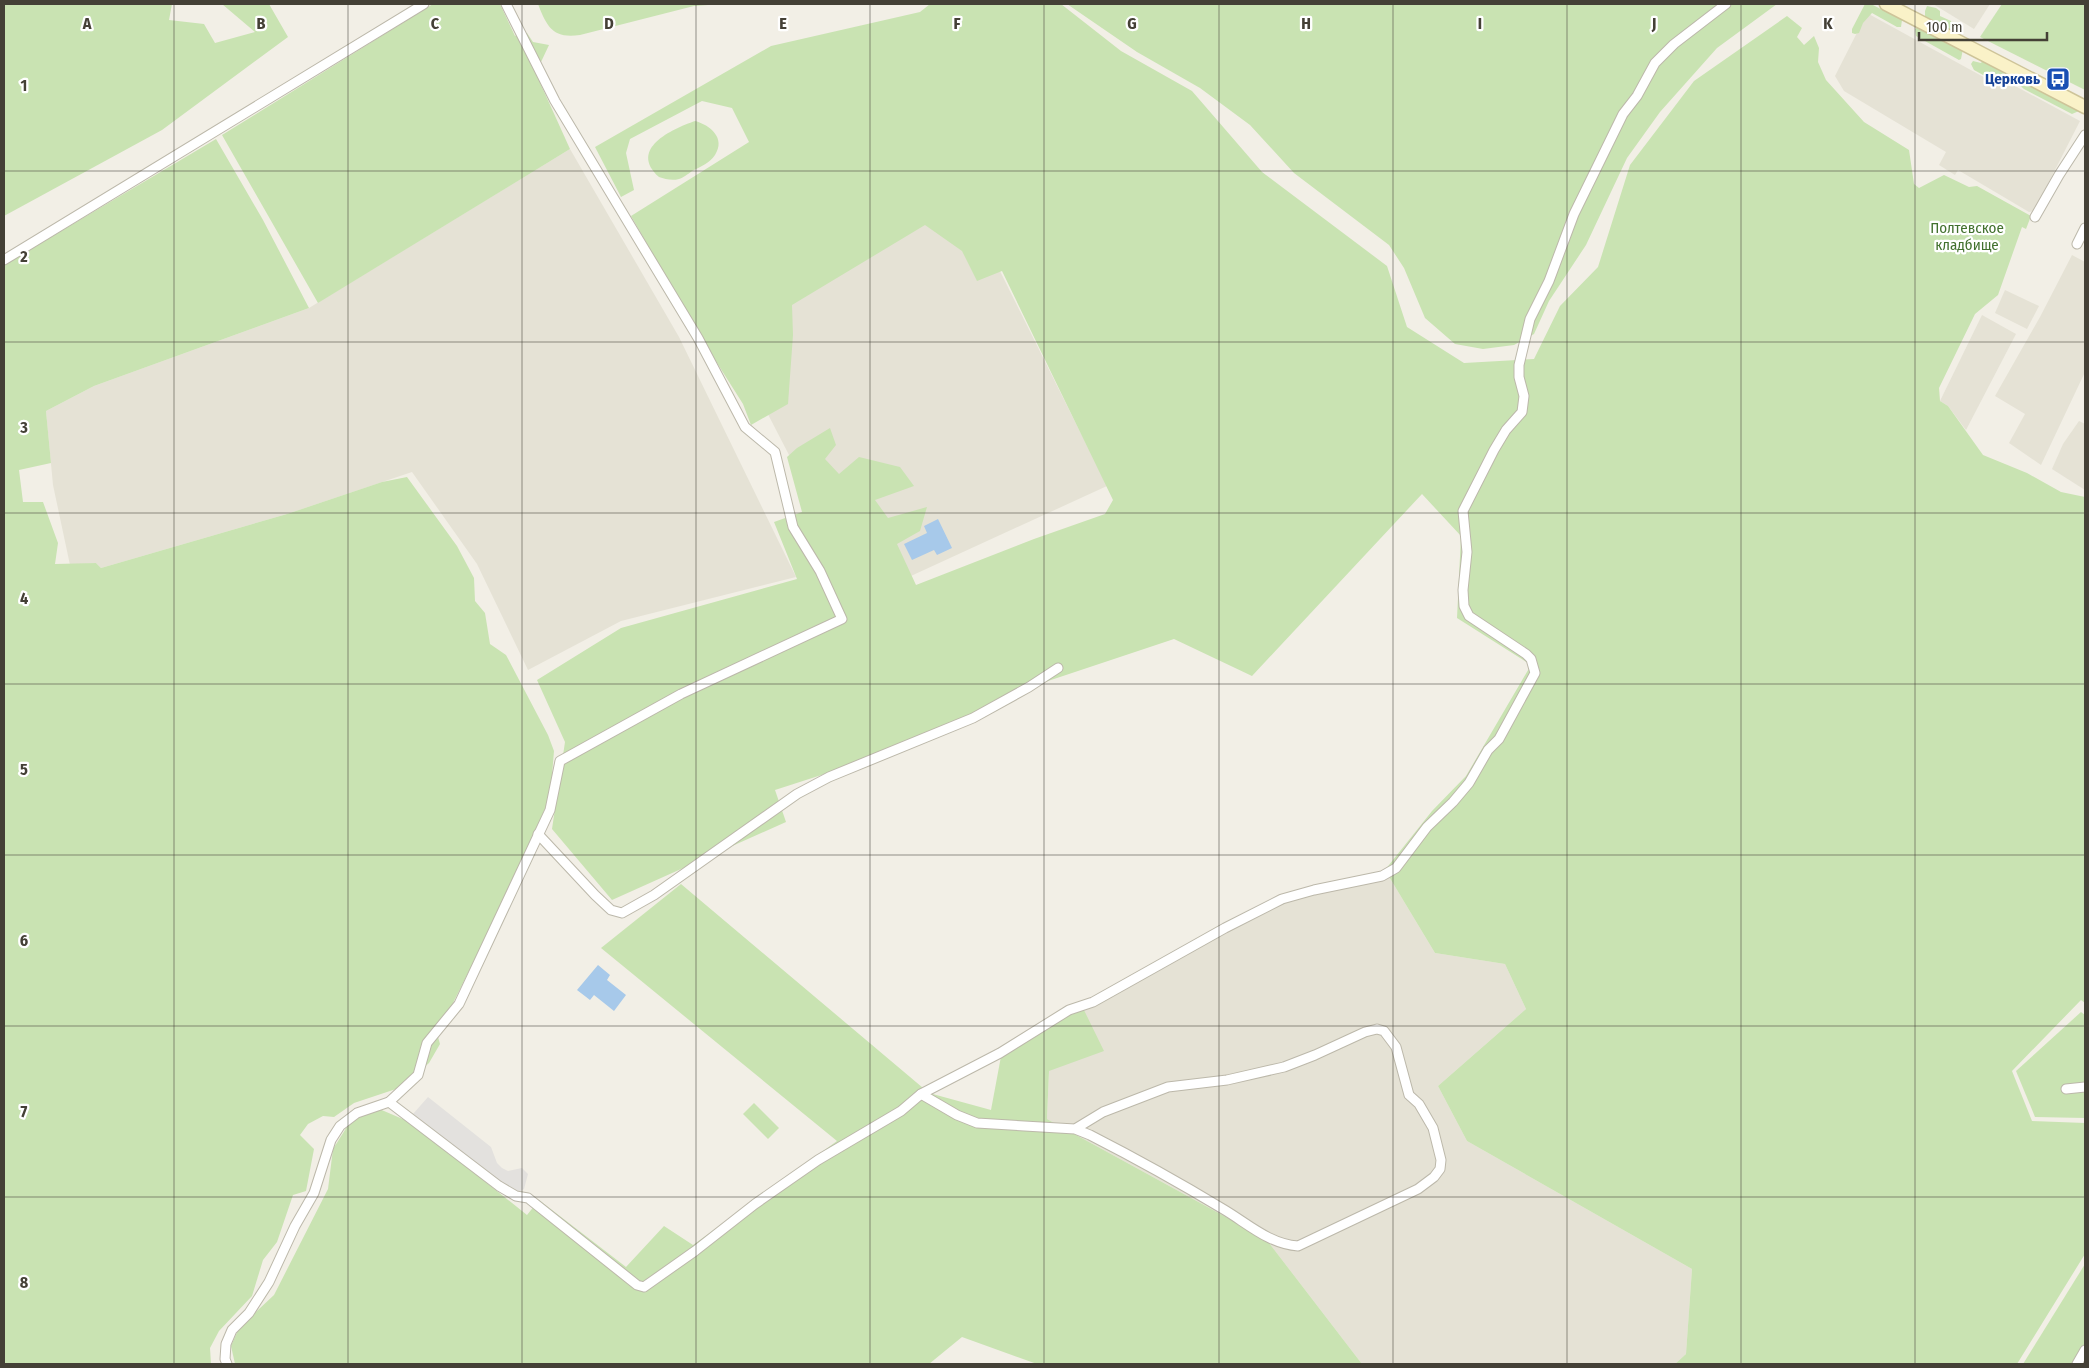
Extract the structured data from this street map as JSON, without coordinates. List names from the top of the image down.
{
  "parks": ["Полтевское кладбище"],
  "places": {
    "bus stop": ["Церковь"]
  },
  "scale_bar": "100 m",
  "grid": {
    "columns": [
      "A",
      "B",
      "C",
      "D",
      "E",
      "F",
      "G",
      "H",
      "I",
      "J",
      "K"
    ],
    "rows": [
      "1",
      "2",
      "3",
      "4",
      "5",
      "6",
      "7",
      "8"
    ]
  }
}
